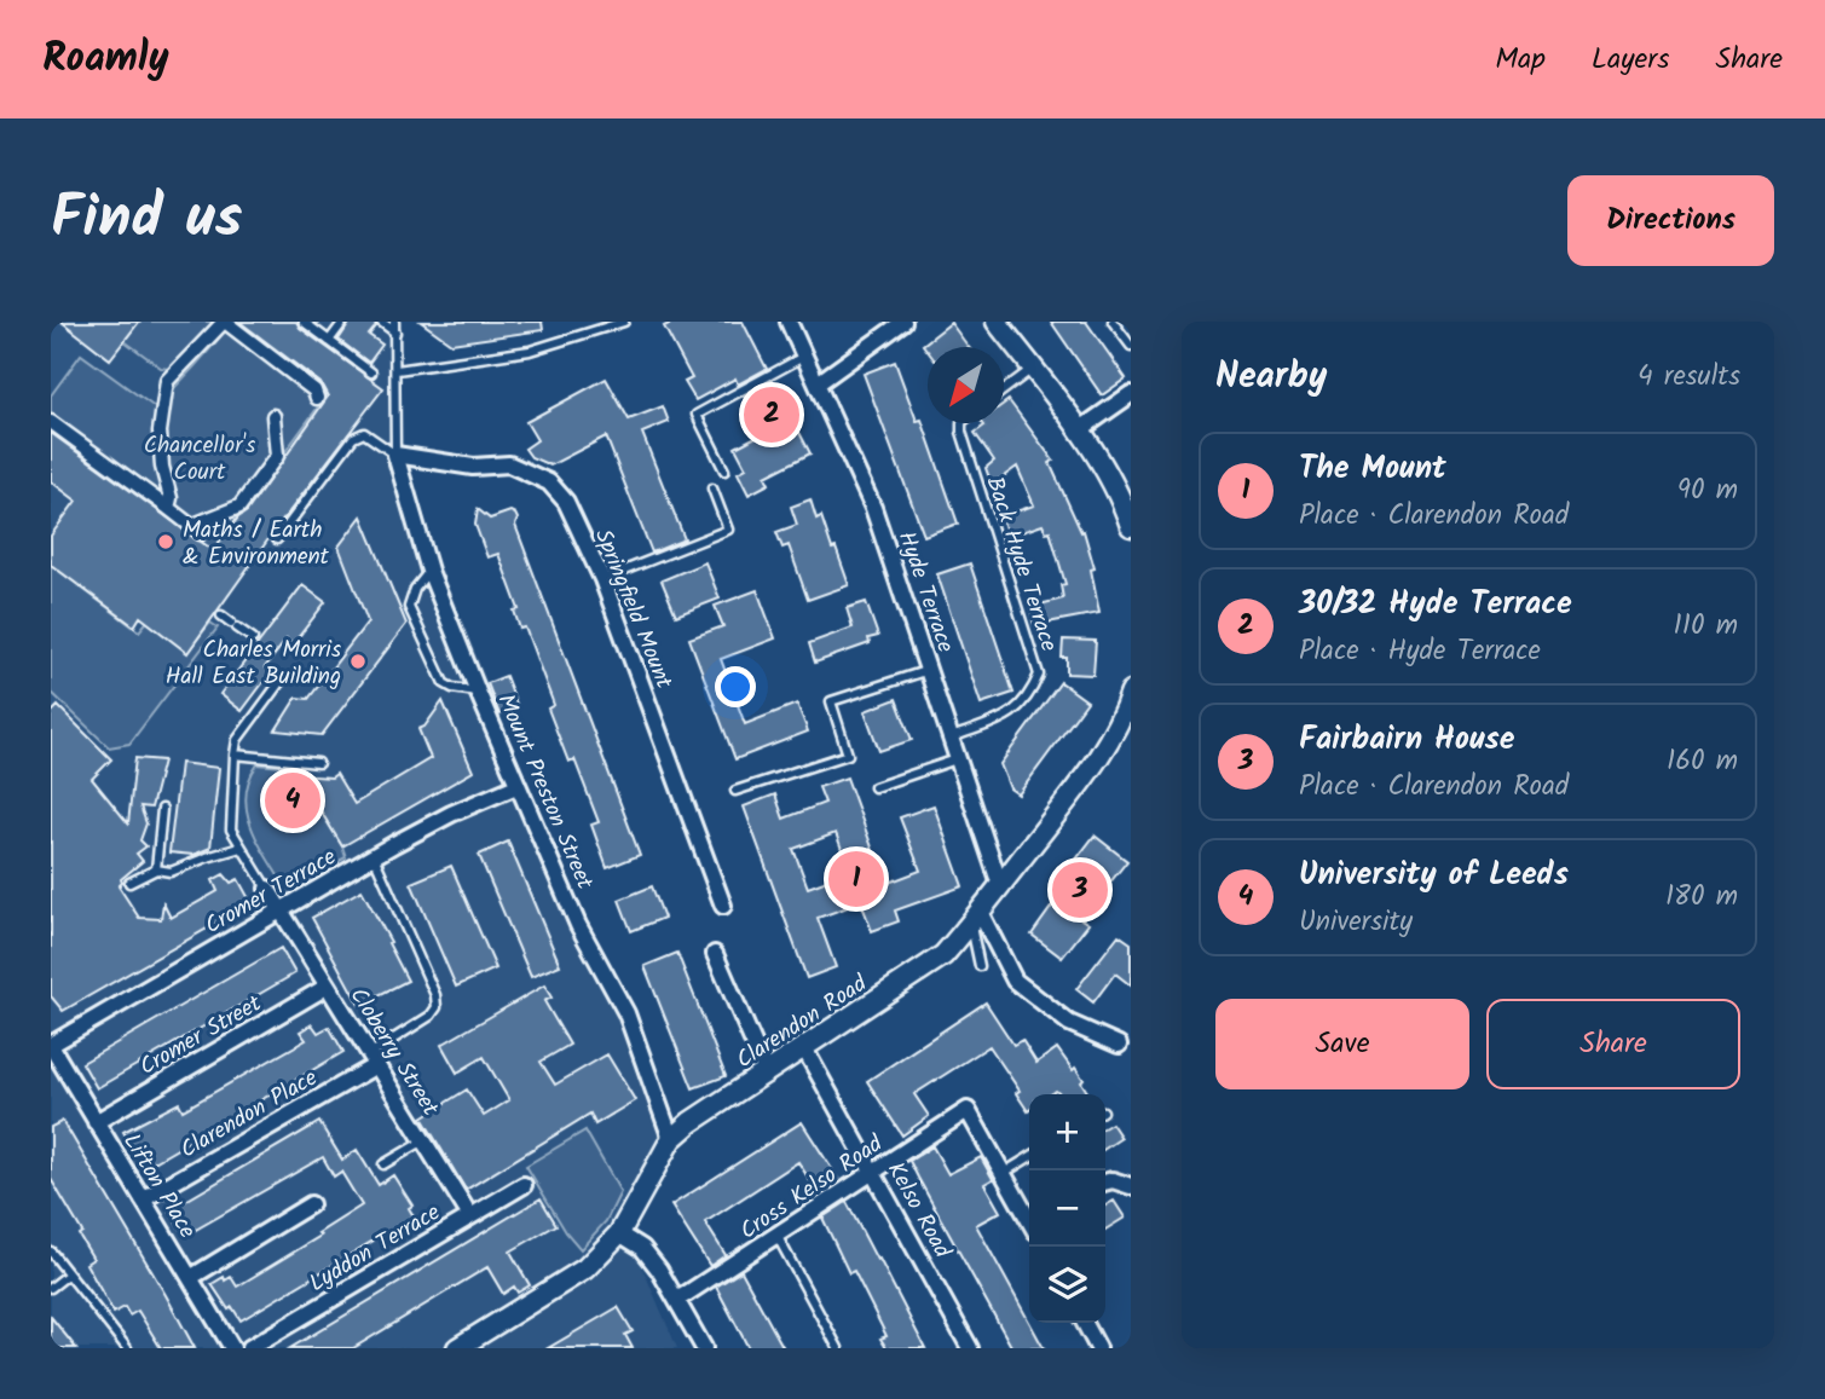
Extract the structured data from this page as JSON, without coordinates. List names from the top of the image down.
{
  "streets": {
    "street": [
      "Hyde Terrace",
      "Springfield Mount",
      "Mount Preston Street",
      "Cromer Terrace",
      "Clarendon Road",
      "Cromer Street",
      "Cloberry Street",
      "Clarendon Place",
      "Lifton Place",
      "Cross Kelso Road",
      "Kelso Road",
      "Lyddon Terrace"
    ],
    "lane": ["Back Hyde Terrace"]
  },
  "crossings": [
    ["Back Hyde Terrace", "Hyde Terrace"],
    ["Hyde Terrace", "Clarendon Road"],
    ["Springfield Mount", "Mount Preston Street"],
    ["Mount Preston Street", "Cromer Terrace"],
    ["Mount Preston Street", "Clarendon Road"],
    ["Cromer Terrace", "Cloberry Street"],
    ["Cromer Terrace", "Lifton Place"],
    ["Clarendon Road", "Kelso Road"],
    ["Cromer Street", "Cloberry Street"],
    ["Cromer Street", "Lifton Place"],
    ["Cloberry Street", "Clarendon Place"],
    ["Cloberry Street", "Lyddon Terrace"],
    ["Clarendon Place", "Lifton Place"],
    ["Cross Kelso Road", "Kelso Road"]
  ],
  "parks": ["Chancellor's Court"],
  "places": ["Maths / Earth & Environment", "Charles Morris Hall East Building"],
  "north": "bottom left",
  "page": {
    "header": "Roamly",
    "nav": ["Map", "Layers", "Share"],
    "title": "Find us",
    "buttons": [
      "Directions",
      ["Save", "Share"]
    ],
    "heading": ["Nearby", "4 results"],
    "pins": [
      "2",
      "4",
      "1",
      "3"
    ],
    "list": [
      {
        "mark": "1",
        "name": "The Mount",
        "note": "Place · Clarendon Road",
        "value": "90 m"
      },
      {
        "mark": "2",
        "name": "30/32 Hyde Terrace",
        "note": "Place · Hyde Terrace",
        "value": "110 m"
      },
      {
        "mark": "3",
        "name": "Fairbairn House",
        "note": "Place · Clarendon Road",
        "value": "160 m"
      },
      {
        "mark": "4",
        "name": "University of Leeds",
        "note": "University",
        "value": "180 m"
      }
    ],
    "map_buttons": ["+", "−"]
  }
}
